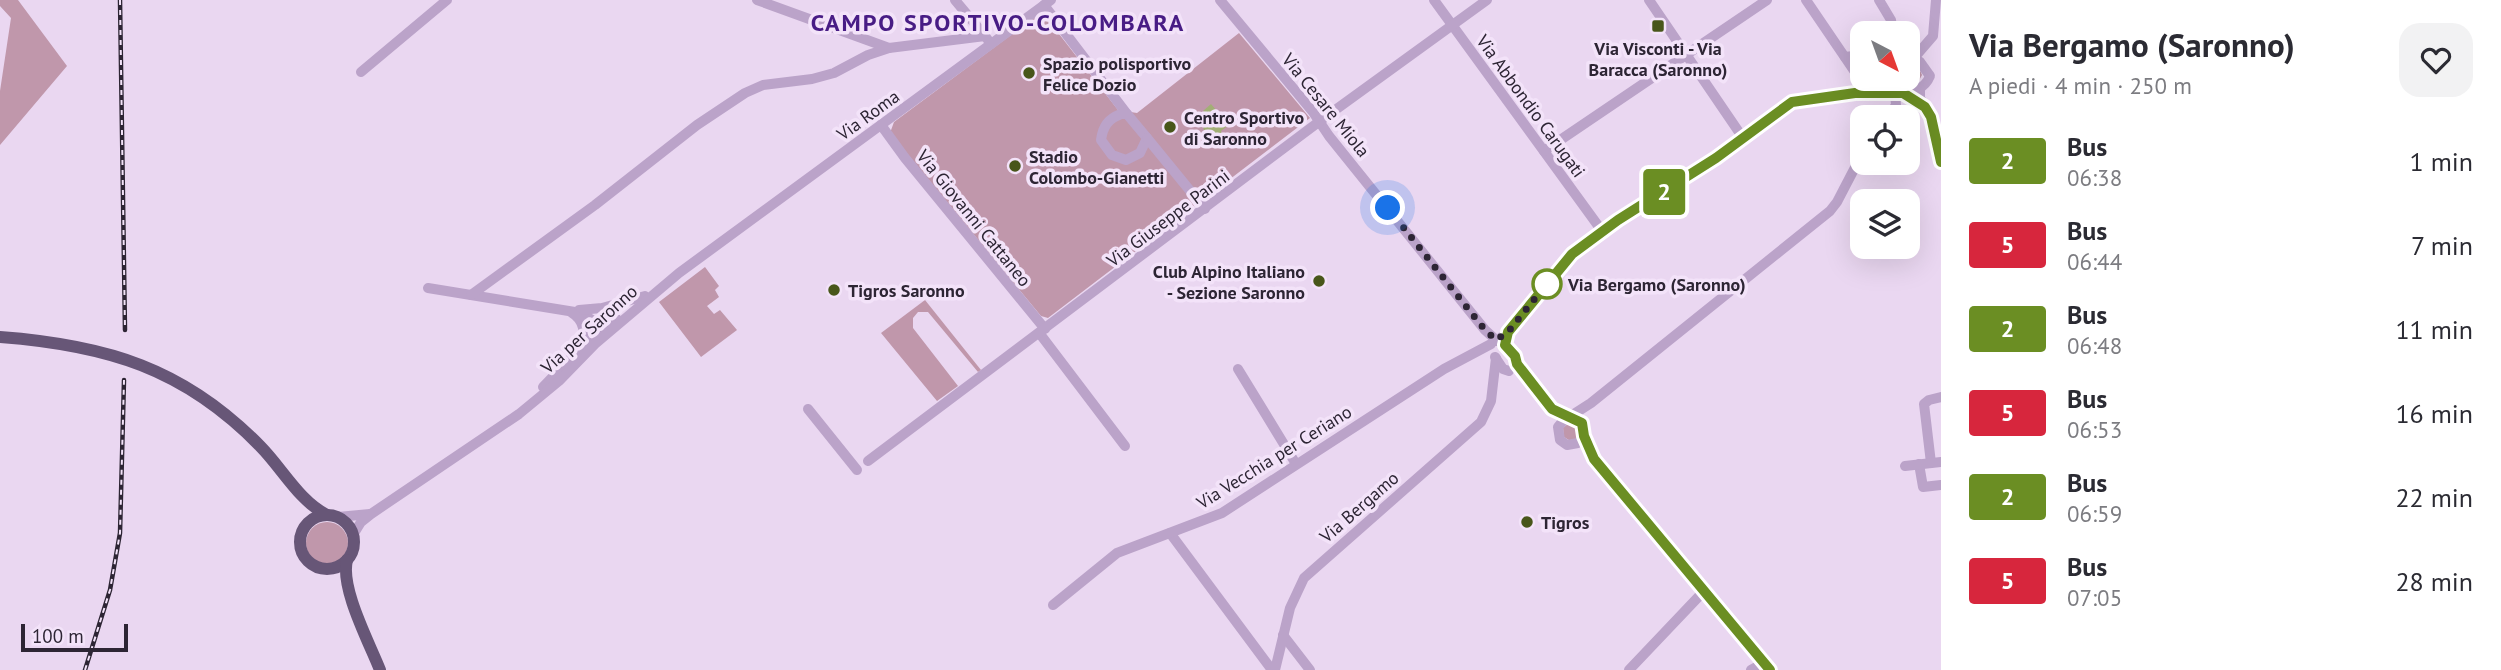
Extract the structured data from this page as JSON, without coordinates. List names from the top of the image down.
{
  "streets": {
    "street": [
      "Via Cesare Miola",
      "Via Abbondio Carugati",
      "Via Roma",
      "Via Giovanni Cattaneo",
      "Via Giuseppe Parini",
      "Via per Saronno",
      "Via Vecchia per Ceriano",
      "Via Bergamo"
    ]
  },
  "crossings": [
    ["Via Cesare Miola", "Via Giuseppe Parini"],
    ["Via Cesare Miola", "Via Vecchia per Ceriano"],
    ["Via Cesare Miola", "Via Bergamo"],
    ["Via Abbondio Carugati", "Via Giuseppe Parini"],
    ["Via Abbondio Carugati", "Via Bergamo"],
    ["Via Roma", "Via Giovanni Cattaneo"],
    ["Via Roma", "Via per Saronno"],
    ["Via Giovanni Cattaneo", "Via Giuseppe Parini"],
    ["Via Vecchia per Ceriano", "Via Bergamo"]
  ],
  "districts": ["CAMPO SPORTIVO-COLOMBARA"],
  "places": {
    "transit": ["Via Visconti - Via Baracca (Saronno)"],
    "other": [
      "Spazio polisportivo Felice Dozio",
      "Centro Sportivo di Saronno",
      "Stadio Colombo-Gianetti",
      "Club Alpino Italiano - Sezione Saronno",
      "Via Bergamo (Saronno)",
      "Tigros Saronno",
      "Tigros"
    ]
  },
  "lines": ["bus line 2"],
  "scale_bar": "100 m",
  "north": "bottom right",
  "page": {
    "on_map": "2",
    "heading": ["Via Bergamo (Saronno)", "A piedi · 4 min · 250 m"],
    "list": [
      {
        "mark": "2",
        "name": "Bus",
        "note": "06:38",
        "value": "1 min"
      },
      {
        "mark": "5",
        "name": "Bus",
        "note": "06:44",
        "value": "7 min"
      },
      {
        "mark": "2",
        "name": "Bus",
        "note": "06:48",
        "value": "11 min"
      },
      {
        "mark": "5",
        "name": "Bus",
        "note": "06:53",
        "value": "16 min"
      },
      {
        "mark": "2",
        "name": "Bus",
        "note": "06:59",
        "value": "22 min"
      },
      {
        "mark": "5",
        "name": "Bus",
        "note": "07:05",
        "value": "28 min"
      }
    ],
    "scale": "100 m"
  }
}
